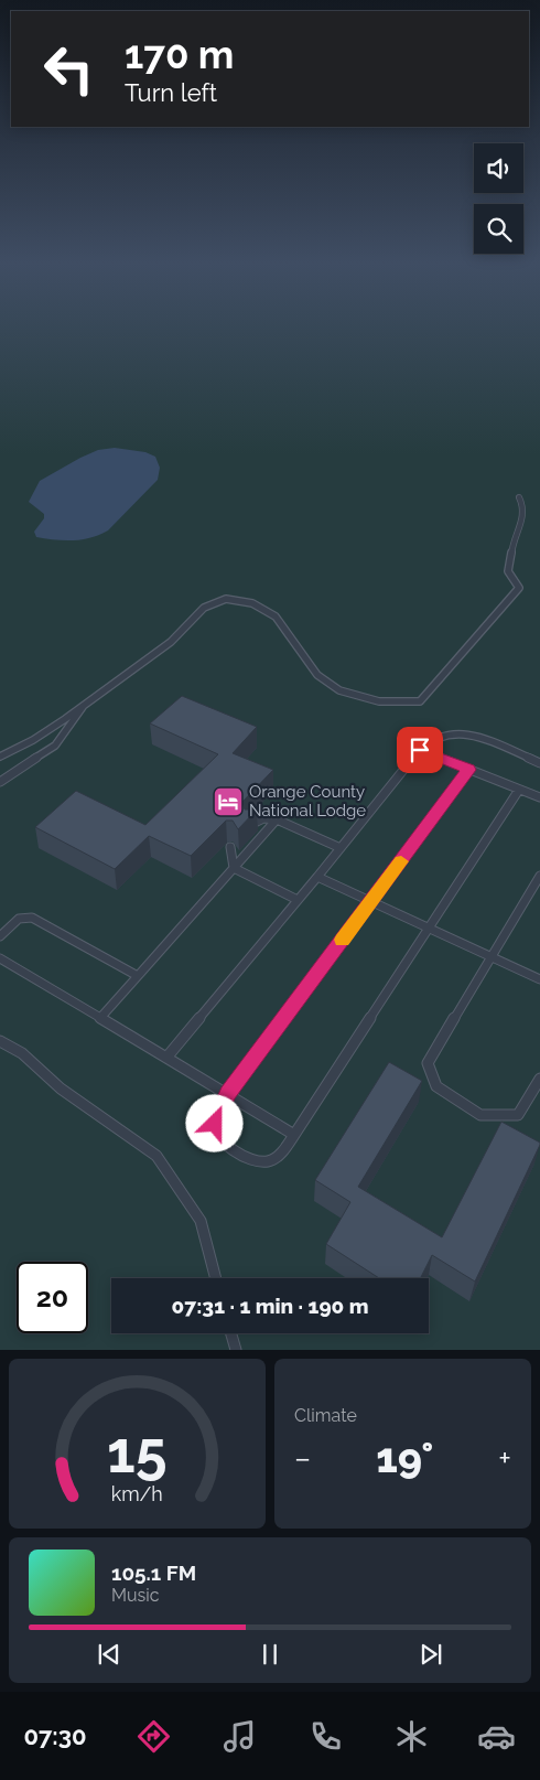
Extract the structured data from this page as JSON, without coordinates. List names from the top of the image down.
{
  "places": {
    "hotel": ["Orange County National Lodge"]
  },
  "page": {
    "turn": ["170 m", "Turn left"],
    "limit": "20",
    "trip": "07:31 · 1 min · 190 m",
    "tile": "Climate",
    "heat": ["−", "19°", "+"],
    "song": ["105.1 FM", "Music"],
    "tabs": "07:30",
    "gauge": ["15", "km/h"]
  }
}
